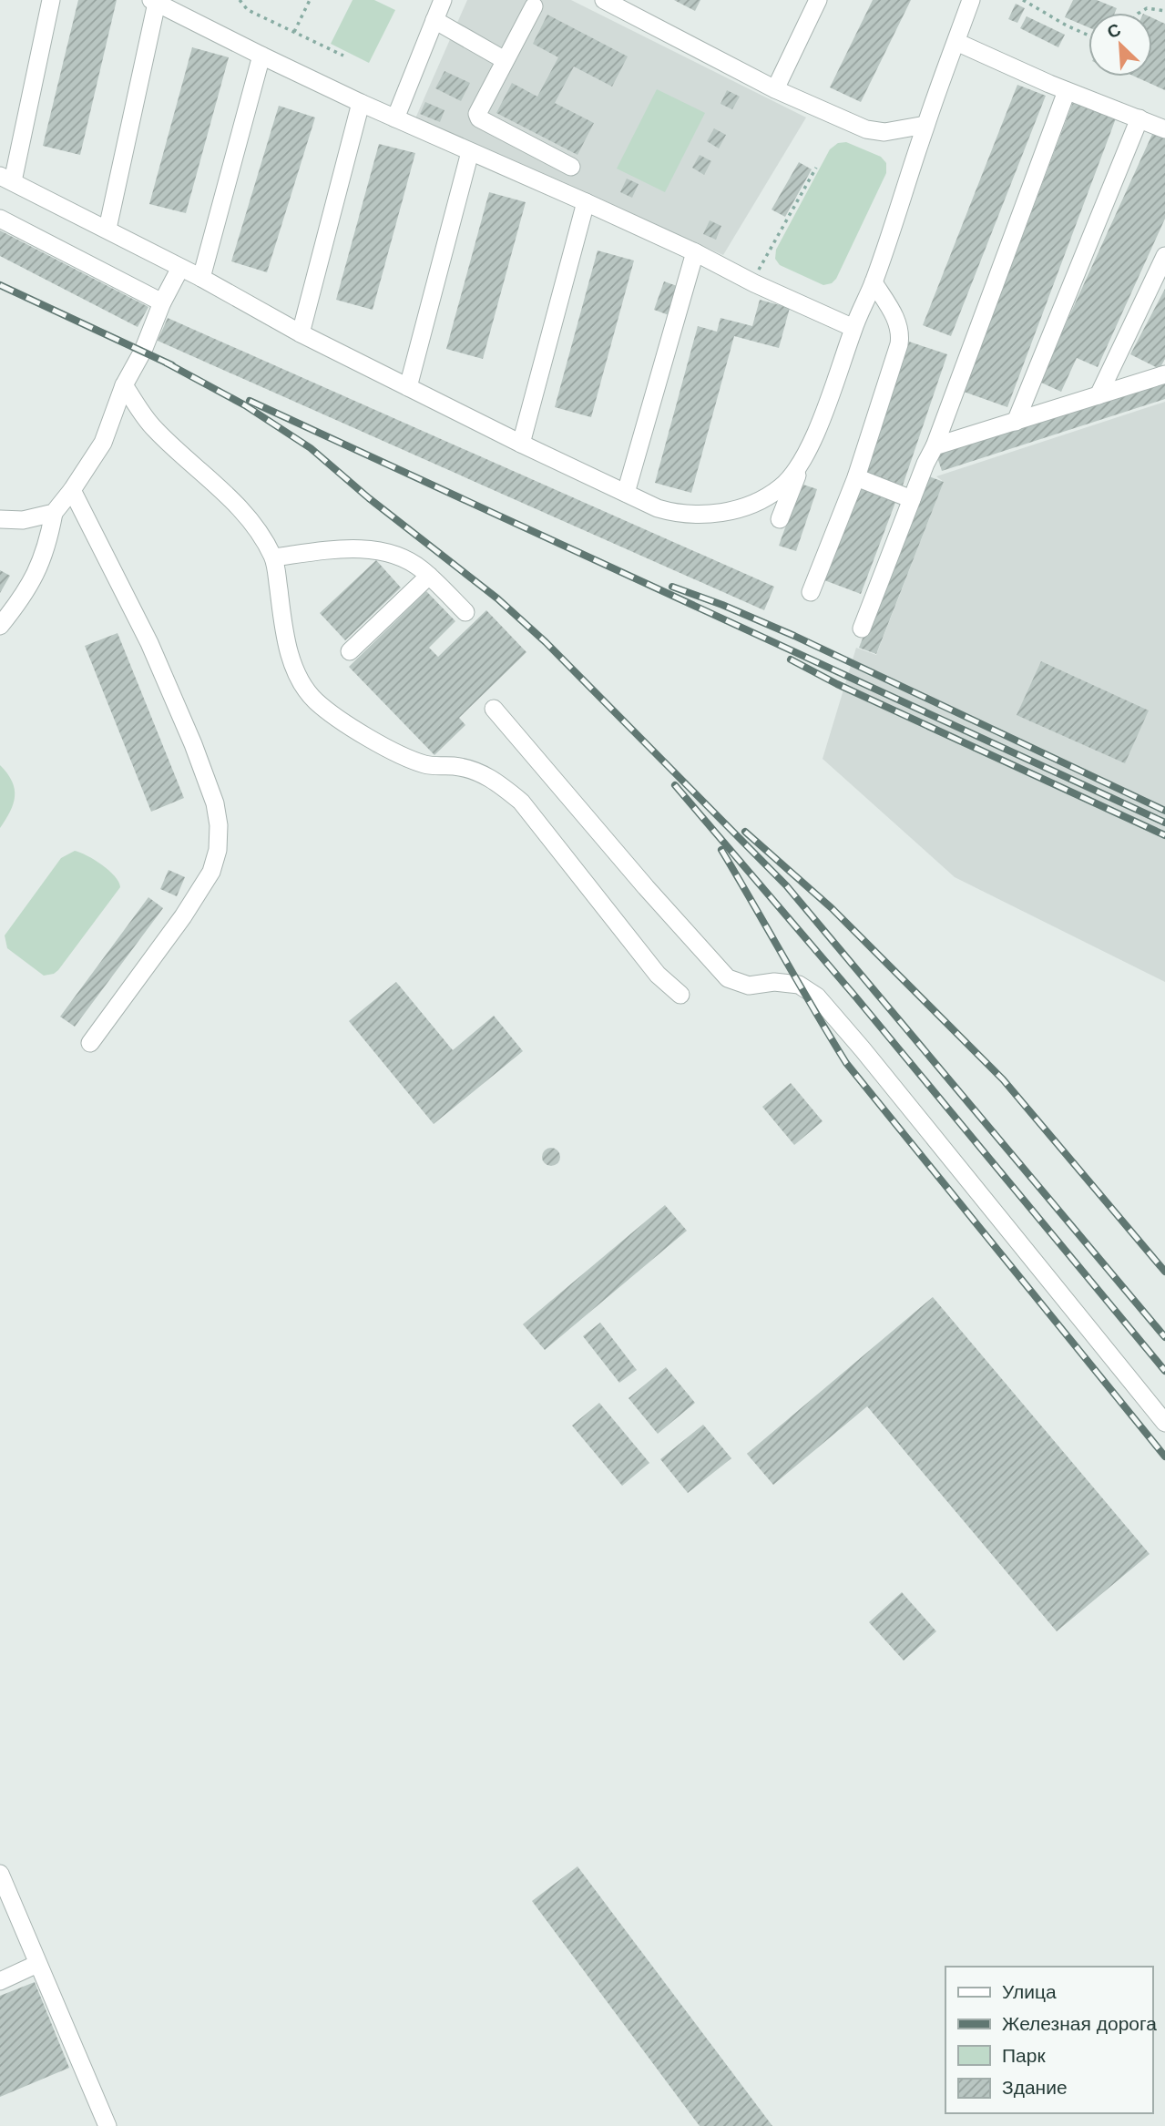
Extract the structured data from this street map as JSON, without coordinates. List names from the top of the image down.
{
  "legend": [
    "Улица",
    "Железная дорога",
    "Парк",
    "Здание"
  ],
  "north": "top left"
}
